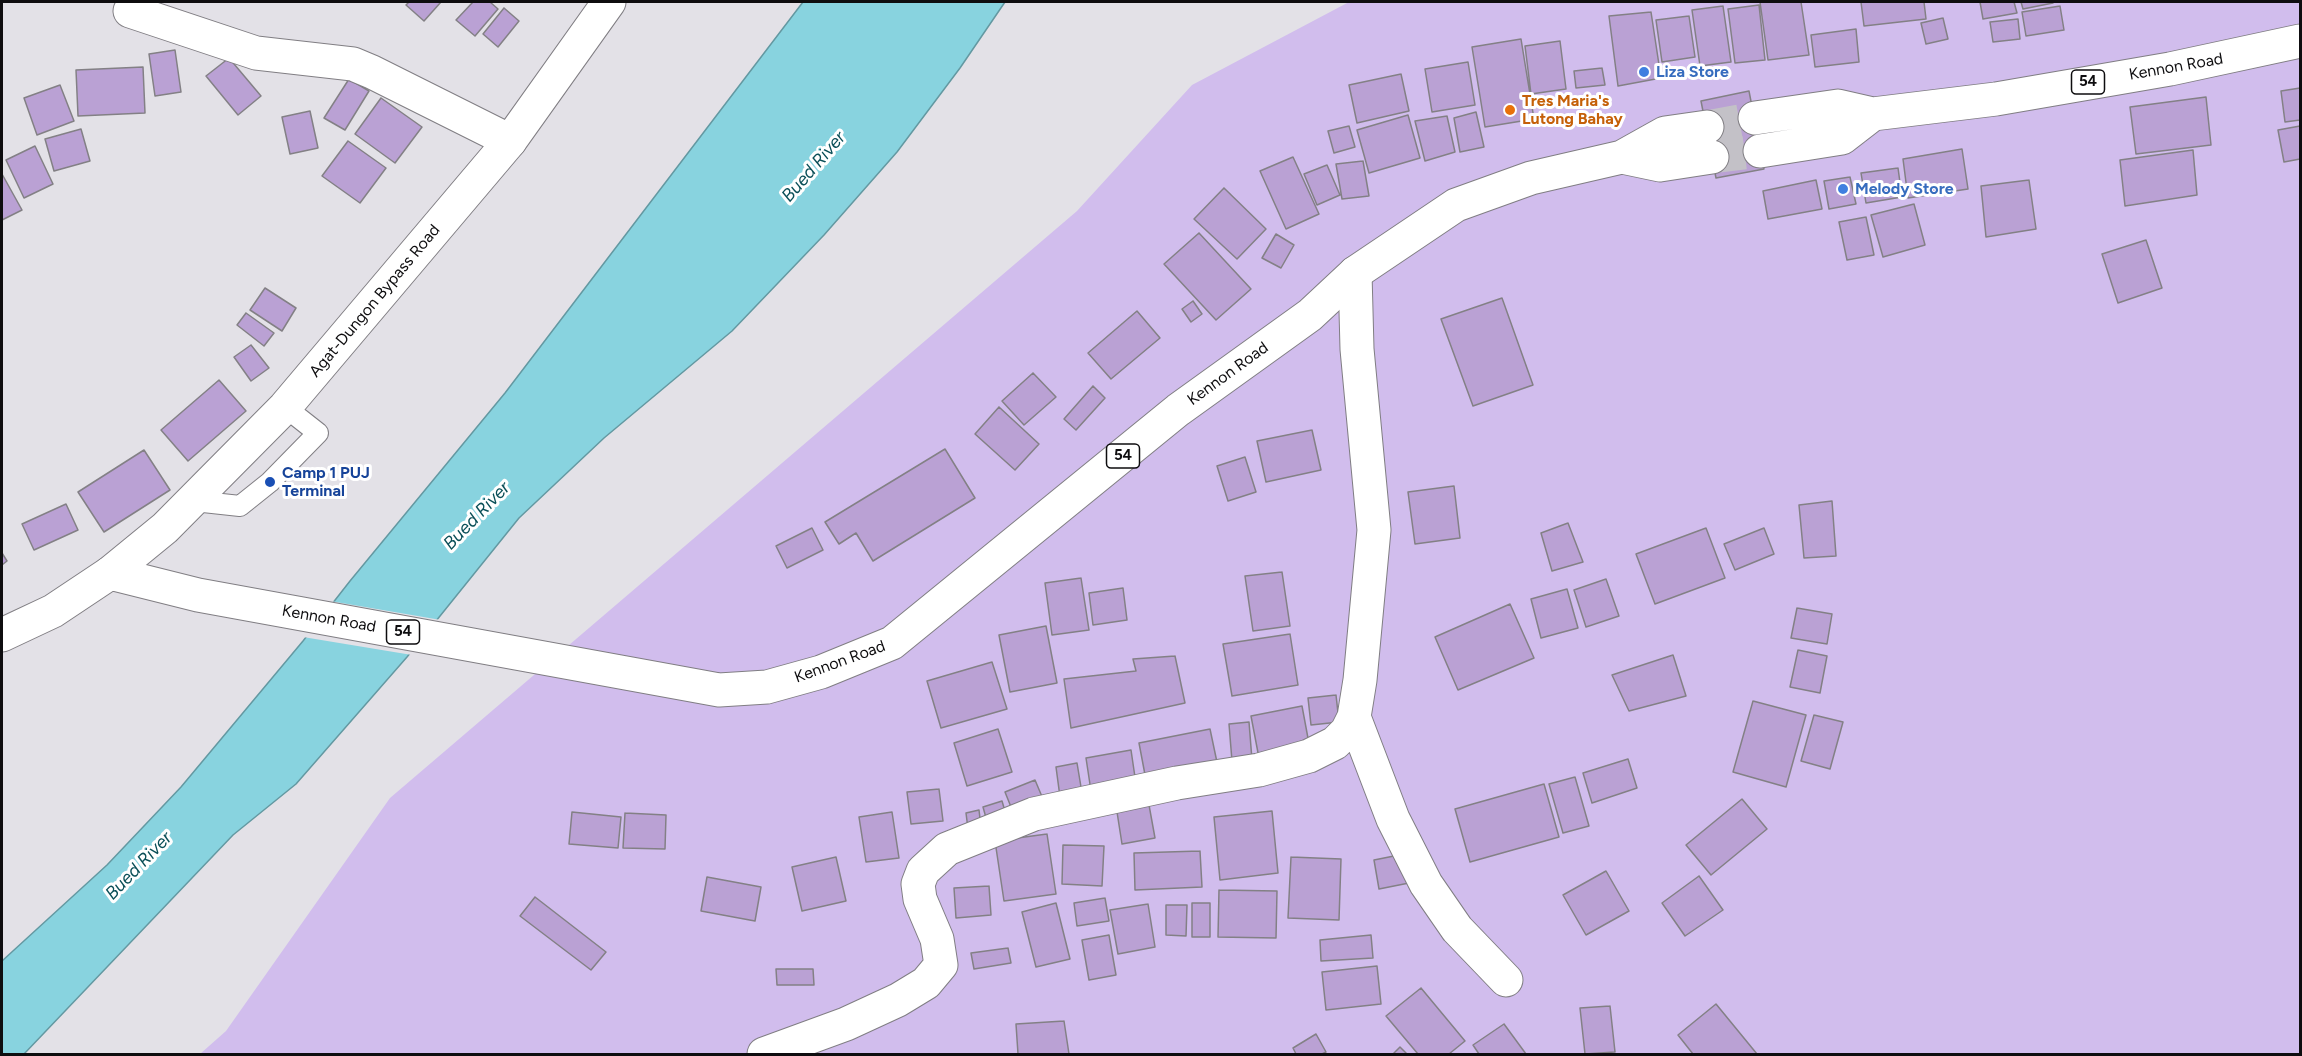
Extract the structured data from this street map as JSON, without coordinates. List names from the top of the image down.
{
  "streets": {
    "main road": ["Kennon Road", "54", "Agat-Dungon Bypass Road"]
  },
  "crossings": [
    ["Kennon Road", "Agat-Dungon Bypass Road"]
  ],
  "water": ["Bued River"],
  "places": [
    "Liza Store",
    "Tres Maria's Lutong Bahay",
    "Melody Store",
    "Camp 1 PUJ Terminal"
  ]
}
